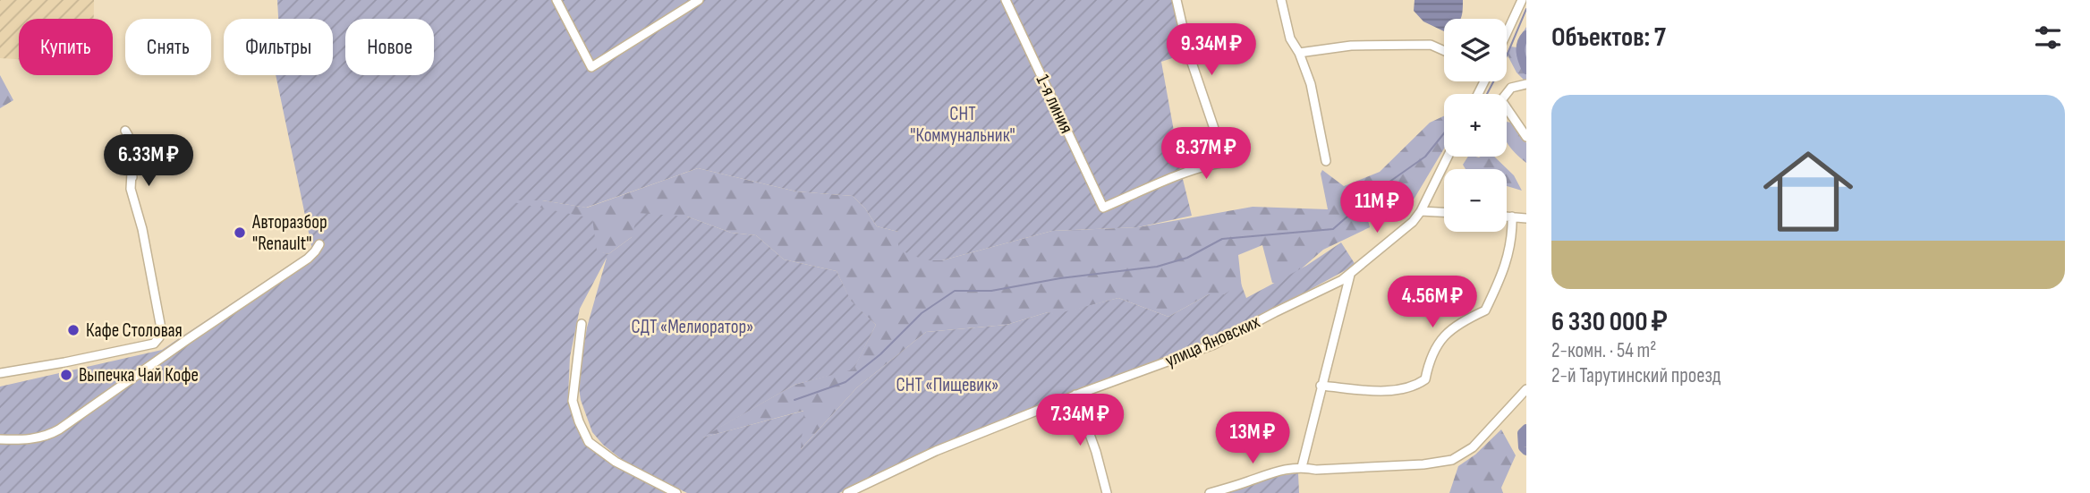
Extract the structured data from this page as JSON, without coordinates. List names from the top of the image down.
{
  "streets": {
    "street": ["1-я линия", "улица Яновских"]
  },
  "parks": ["СНТ \"Коммунальник\"", "СДТ «Мелиоратор»", "СНТ «Пищевик»"],
  "places": ["Авторазбор \"Renault\"", "Кафе Столовая", "Выпечка Чай Кофе"],
  "page": {
    "heading": "Объектов: 7",
    "map_buttons": ["+", "−"],
    "chip": [
      "Купить",
      "Снять",
      "Фильтры",
      "Новое"
    ],
    "price": [
      "9.34M ₽",
      "8.37M ₽",
      "6.33M ₽",
      "11M ₽",
      "4.56M ₽",
      "7.34M ₽",
      "13M ₽"
    ],
    "list": [
      {
        "name": "6 330 000 ₽",
        "note": "2-комн. · 54 m² · 2-й Тарутинский проезд"
      }
    ]
  }
}
